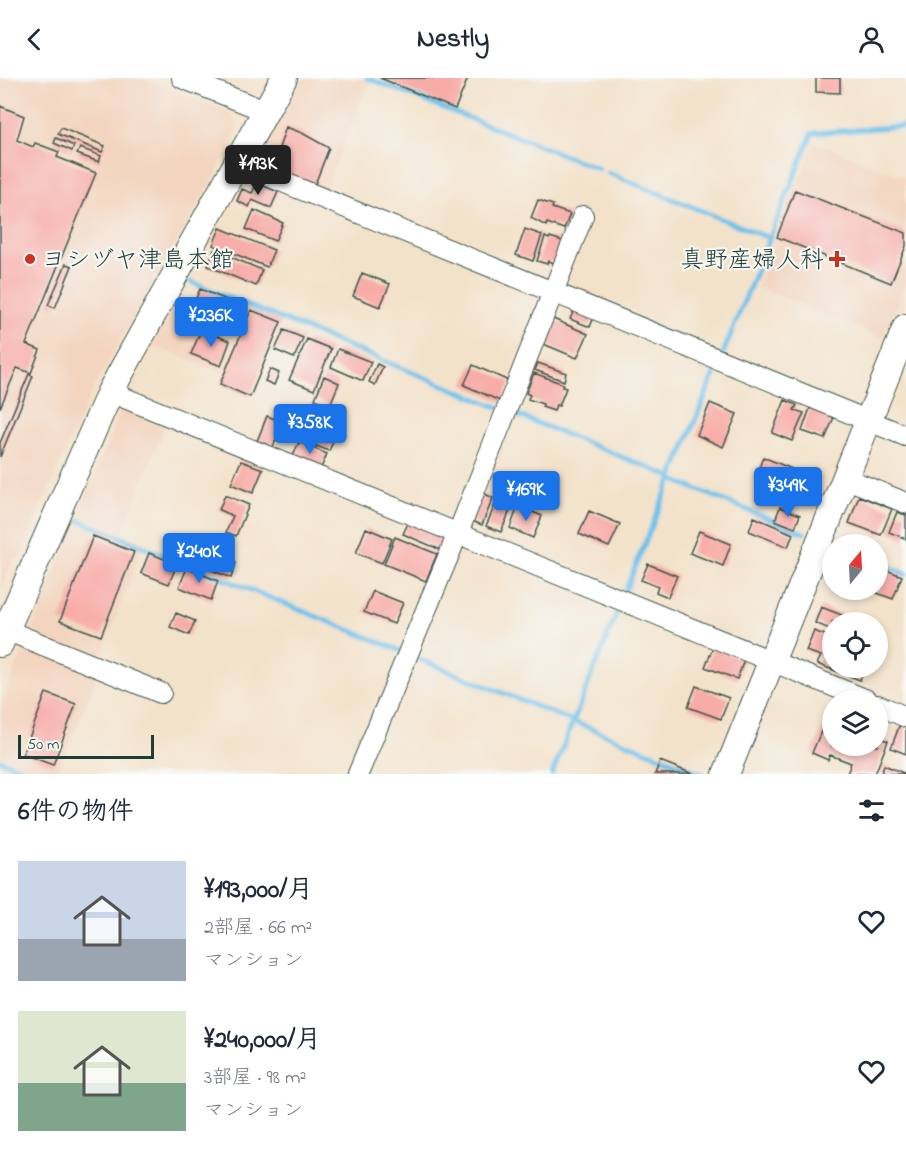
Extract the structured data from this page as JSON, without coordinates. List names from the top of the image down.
{
  "places": {
    "other": ["ヨシヅヤ津島本館"],
    "health": ["真野産婦人科"]
  },
  "scale_bar": "50 m",
  "north": "top",
  "page": {
    "header": "Nestly",
    "price": [
      "¥193K",
      "¥236K",
      "¥358K",
      "¥349K",
      "¥169K",
      "¥240K"
    ],
    "scale": "50 m",
    "heading": "6件の物件",
    "list": [
      {
        "name": "¥193,000/月",
        "note": "2部屋 · 66 m² · マンション"
      },
      {
        "name": "¥240,000/月",
        "note": "3部屋 · 98 m² · マンション"
      }
    ]
  }
}
